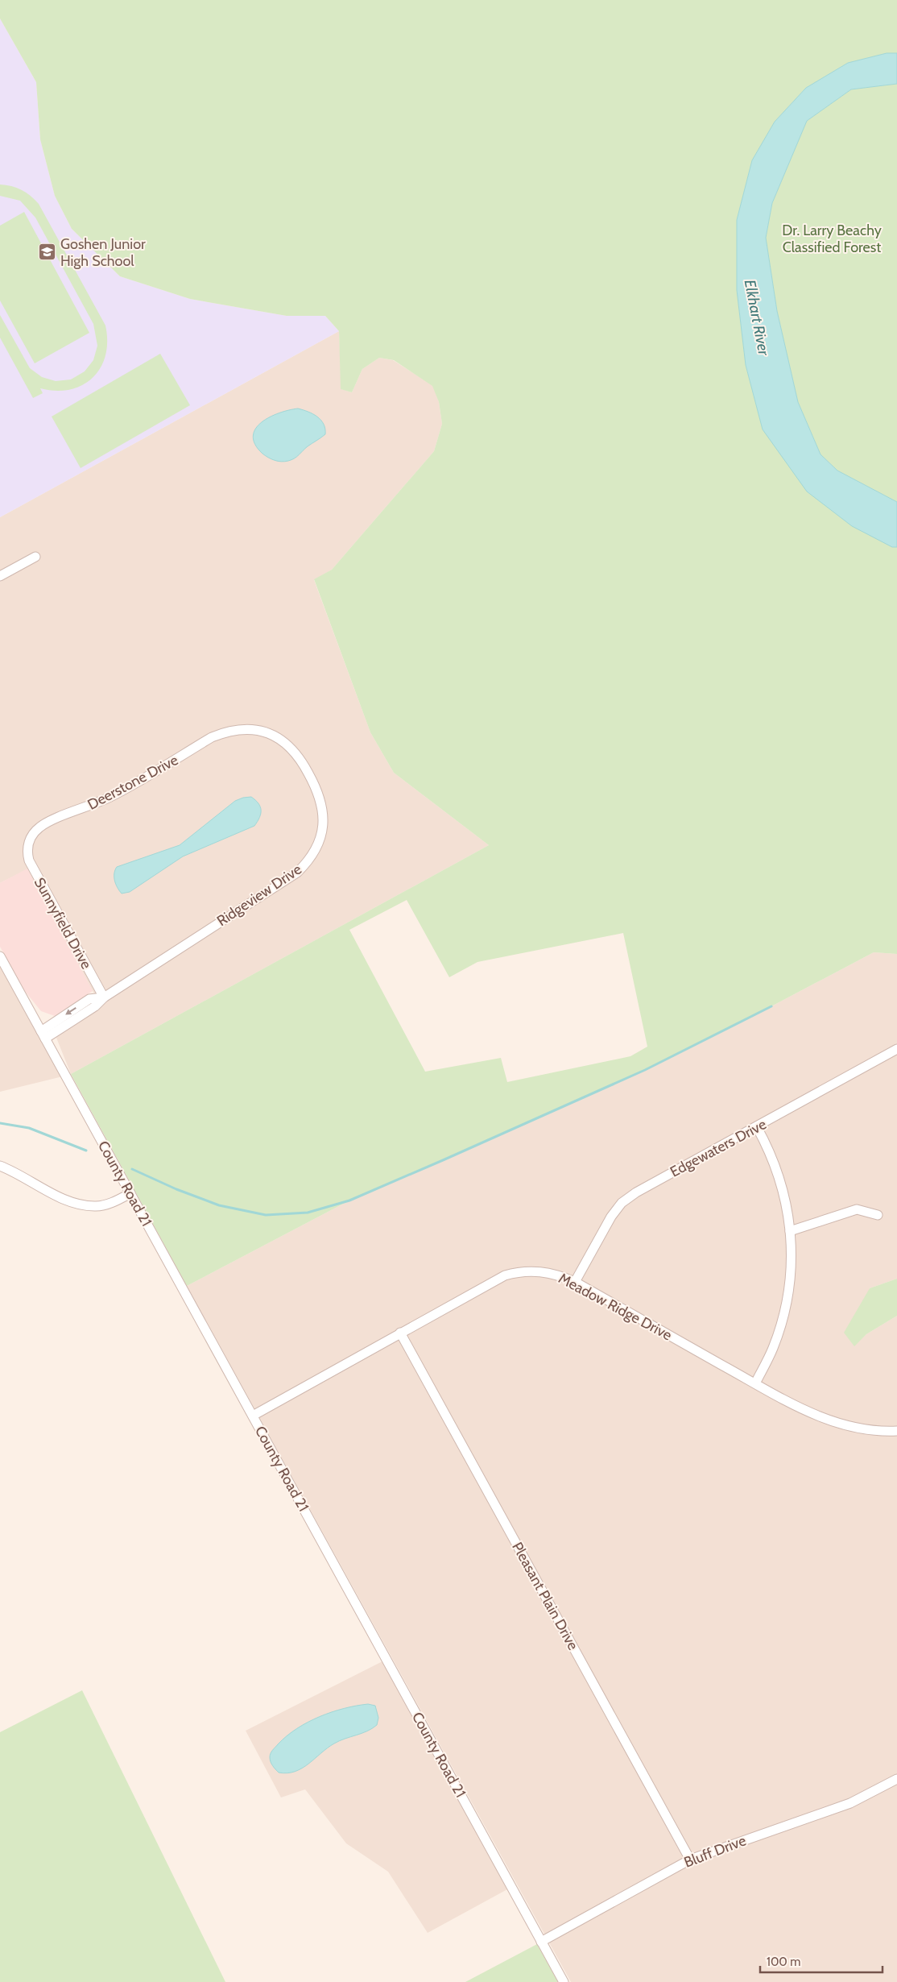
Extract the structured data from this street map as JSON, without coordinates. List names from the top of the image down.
{
  "streets": {
    "street": [
      "Deerstone Drive",
      "Ridgeview Drive",
      "Sunnyfield Drive",
      "Edgewaters Drive",
      "County Road 21",
      "Meadow Ridge Drive",
      "Pleasant Plain Drive",
      "Bluff Drive"
    ]
  },
  "crossings": [
    ["Deerstone Drive", "Ridgeview Drive"],
    ["Deerstone Drive", "Sunnyfield Drive"],
    ["Ridgeview Drive", "Sunnyfield Drive"],
    ["Ridgeview Drive", "County Road 21"],
    ["Edgewaters Drive", "Meadow Ridge Drive"],
    ["County Road 21", "Meadow Ridge Drive"],
    ["County Road 21", "Bluff Drive"],
    ["Meadow Ridge Drive", "Pleasant Plain Drive"],
    ["Pleasant Plain Drive", "Bluff Drive"]
  ],
  "water": ["Elkhart River"],
  "parks": ["Dr. Larry Beachy Classified Forest"],
  "places": {
    "school or university": ["Goshen Junior High School"]
  },
  "scale_bar": "100 m"
}
